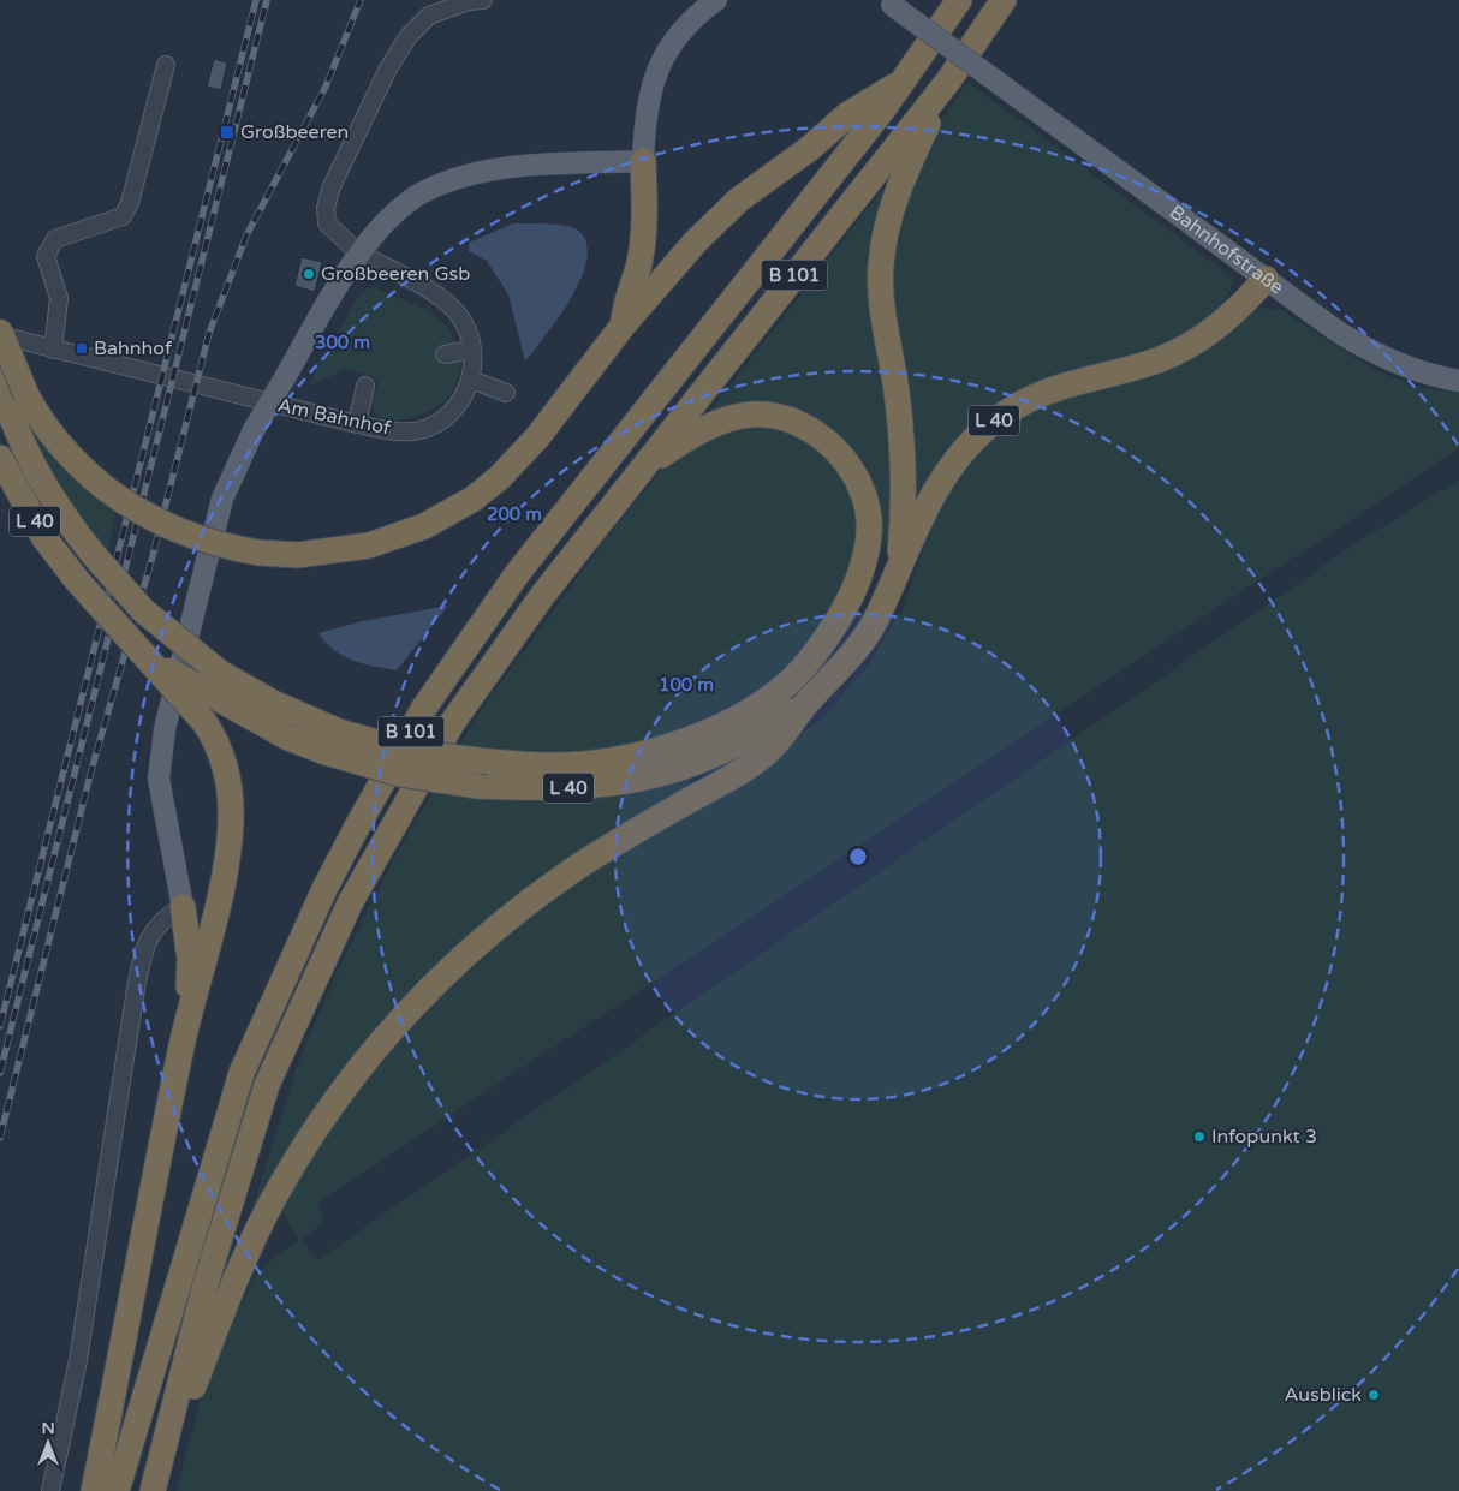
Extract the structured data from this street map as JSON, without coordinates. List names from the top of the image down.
{
  "streets": {
    "highway": ["B 101", "L 40"],
    "main road": ["Bahnhofstraße"],
    "street": ["Am Bahnhof"]
  },
  "crossings": [
    ["Bahnhofstraße", "L 40"]
  ],
  "places": {
    "transit": ["Großbeeren", "Bahnhof"],
    "other": ["Großbeeren Gsb", "Infopunkt 3", "Ausblick"]
  },
  "north": "top",
  "rings": ["300 m", "200 m", "100 m"]
}
